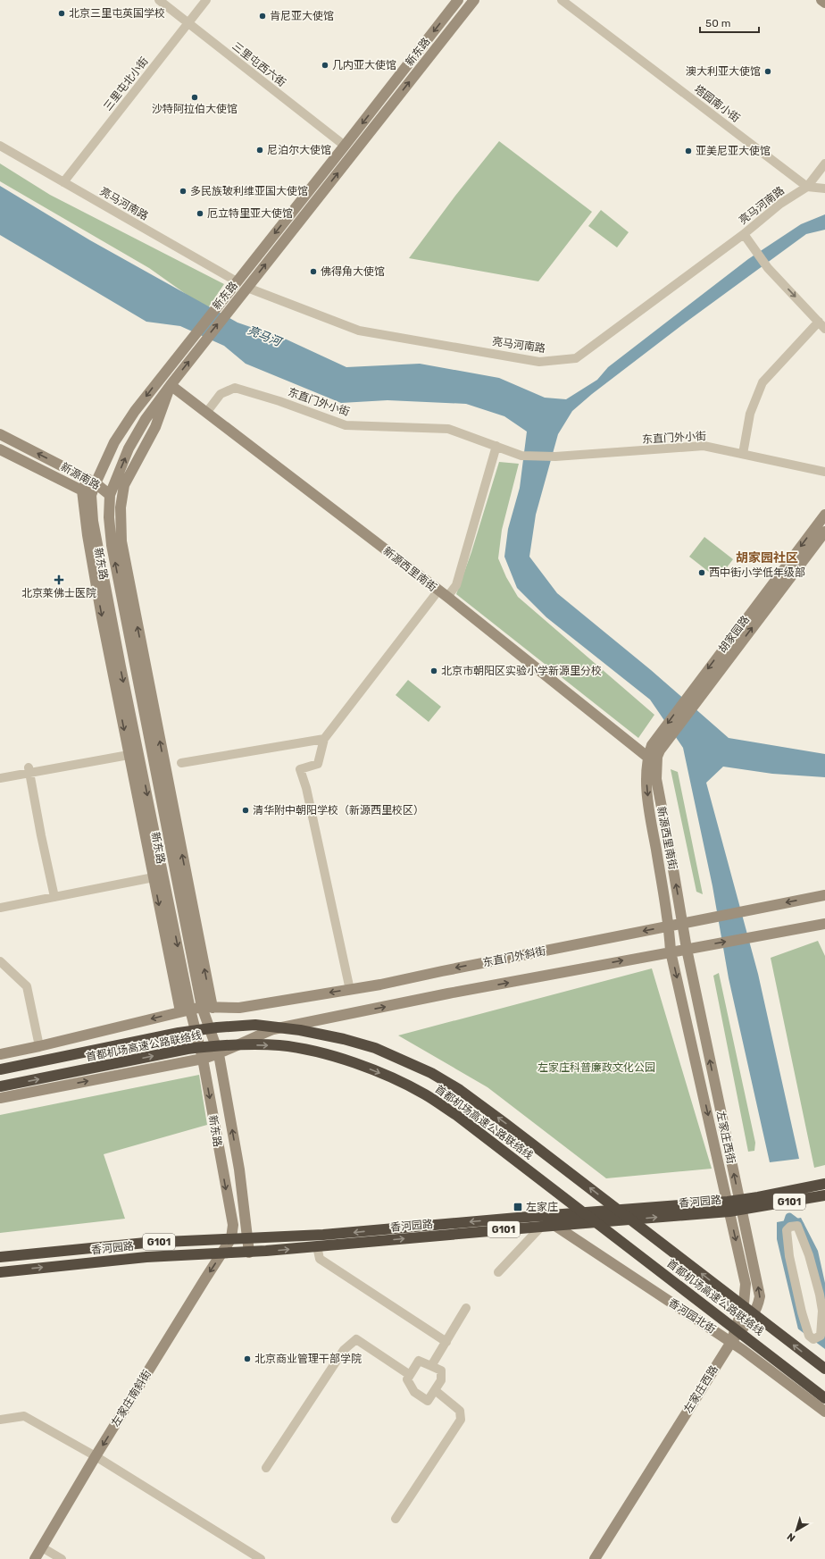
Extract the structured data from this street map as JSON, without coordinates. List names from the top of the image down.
{
  "streets": {
    "highway": ["首都机场高速公路联络线", "香河园路", "G101"],
    "main road": [
      "新东路",
      "新源南路",
      "新源西里南街",
      "胡家园路",
      "东直门外斜街",
      "左家庄西街",
      "香河园北街",
      "左家庄西路",
      "左家庄南斜街"
    ],
    "street": [
      "三里屯西六街",
      "三里屯北小街",
      "塔园南小街",
      "亮马河南路",
      "东直门外小街"
    ]
  },
  "crossings": [
    ["新东路", "三里屯西六街"],
    ["新东路", "亮马河南路"],
    ["新东路", "新源南路"],
    ["新东路", "新源西里南街"],
    ["新东路", "东直门外斜街"],
    ["新东路", "香河园路"],
    ["新东路", "左家庄南斜街"],
    ["三里屯西六街", "三里屯北小街"],
    ["三里屯北小街", "亮马河南路"],
    ["塔园南小街", "亮马河南路"],
    ["东直门外小街", "新源西里南街"],
    ["新源西里南街", "胡家园路"],
    ["新源西里南街", "东直门外斜街"],
    ["新源西里南街", "左家庄西街"],
    ["东直门外斜街", "左家庄西街"],
    ["左家庄西街", "香河园路"],
    ["左家庄西街", "香河园北街"],
    ["左家庄西街", "左家庄西路"],
    ["香河园路", "香河园北街"],
    ["香河园路", "左家庄西路"],
    ["香河园路", "左家庄南斜街"],
    ["香河园北街", "左家庄西路"]
  ],
  "one_way": ["左家庄南斜街"],
  "districts": ["胡家园社区"],
  "water": ["亮马河"],
  "parks": ["左家庄科普廉政文化公园"],
  "places": {
    "other": [
      "北京三里屯英国学校",
      "肯尼亚大使馆",
      "几内亚大使馆",
      "澳大利亚大使馆",
      "沙特阿拉伯大使馆",
      "尼泊尔大使馆",
      "亚美尼亚大使馆",
      "多民族玻利维亚国大使馆",
      "厄立特里亚大使馆",
      "佛得角大使馆",
      "西中街小学低年级部",
      "北京市朝阳区实验小学新源里分校",
      "清华附中朝阳学校（新源西里校区）",
      "北京商业管理干部学院"
    ],
    "health": ["北京莱佛士医院"],
    "transit": ["左家庄"]
  },
  "scale_bar": "50 m",
  "north": "bottom left"
}
